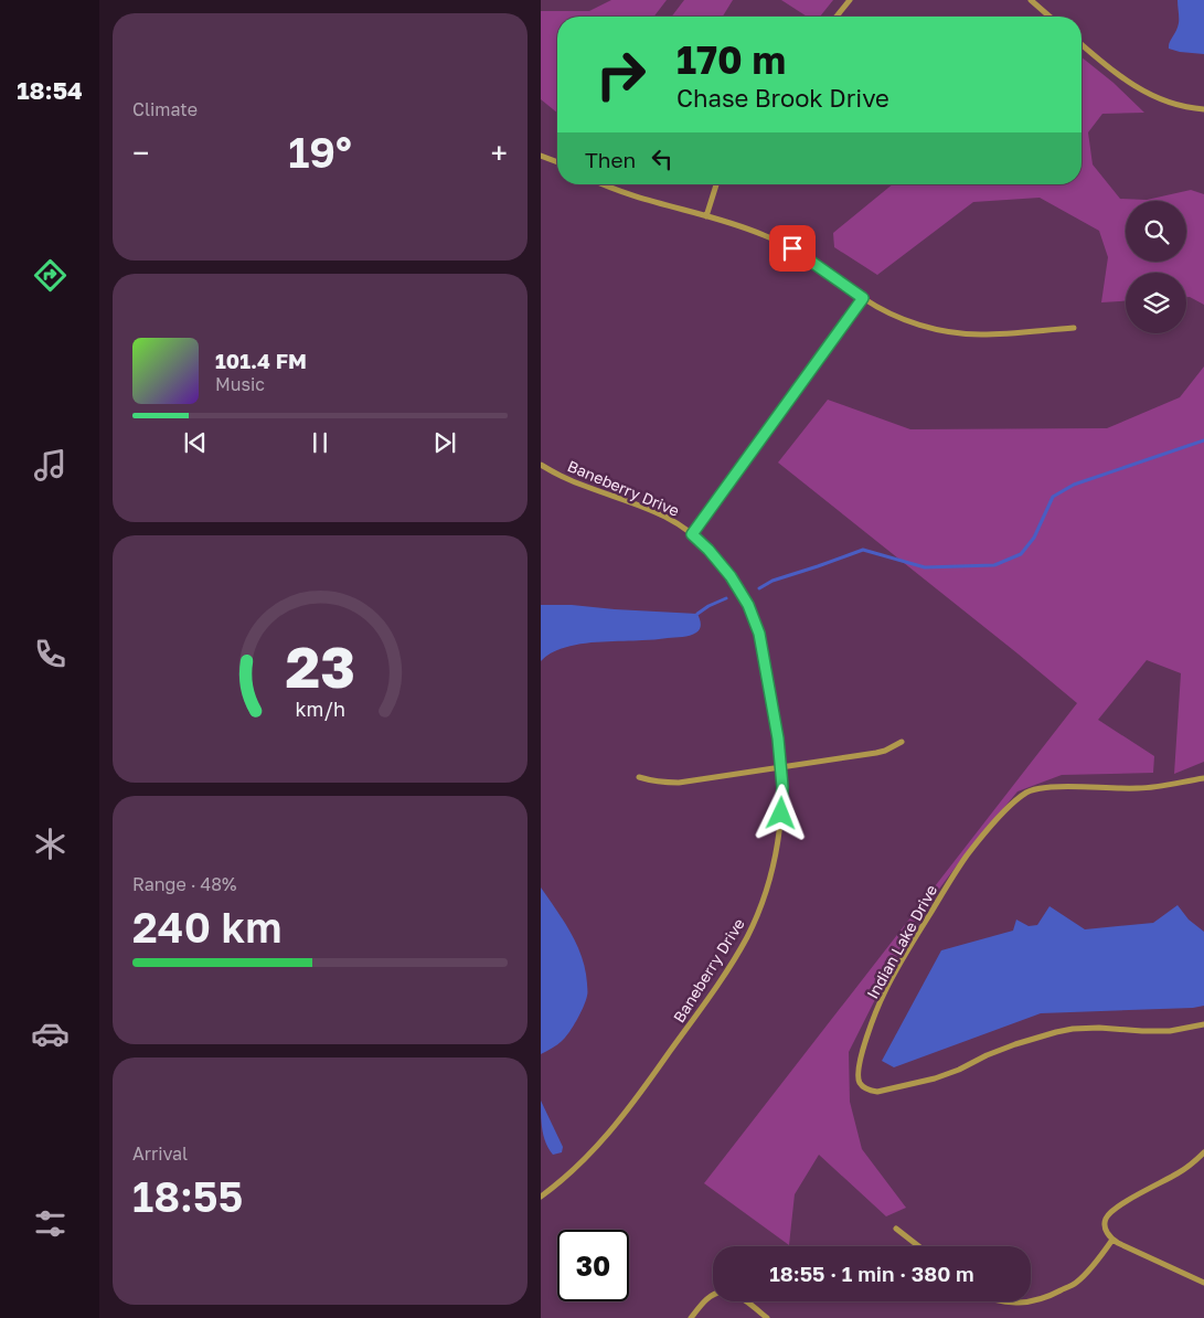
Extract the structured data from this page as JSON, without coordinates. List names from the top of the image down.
{
  "streets": {
    "street": ["Baneberry Drive", "Indian Lake Drive"]
  },
  "page": {
    "tabs": "18:54",
    "tile": [
      "Climate",
      ["Range · 48%", "240 km"],
      ["Arrival", "18:55"]
    ],
    "turn": ["170 m", "Chase Brook Drive"],
    "heat": ["−", "19°", "+"],
    "then": "Then",
    "song": ["101.4 FM", "Music"],
    "limit": "30",
    "trip": "18:55 · 1 min · 380 m",
    "gauge": ["23", "km/h"]
  }
}
